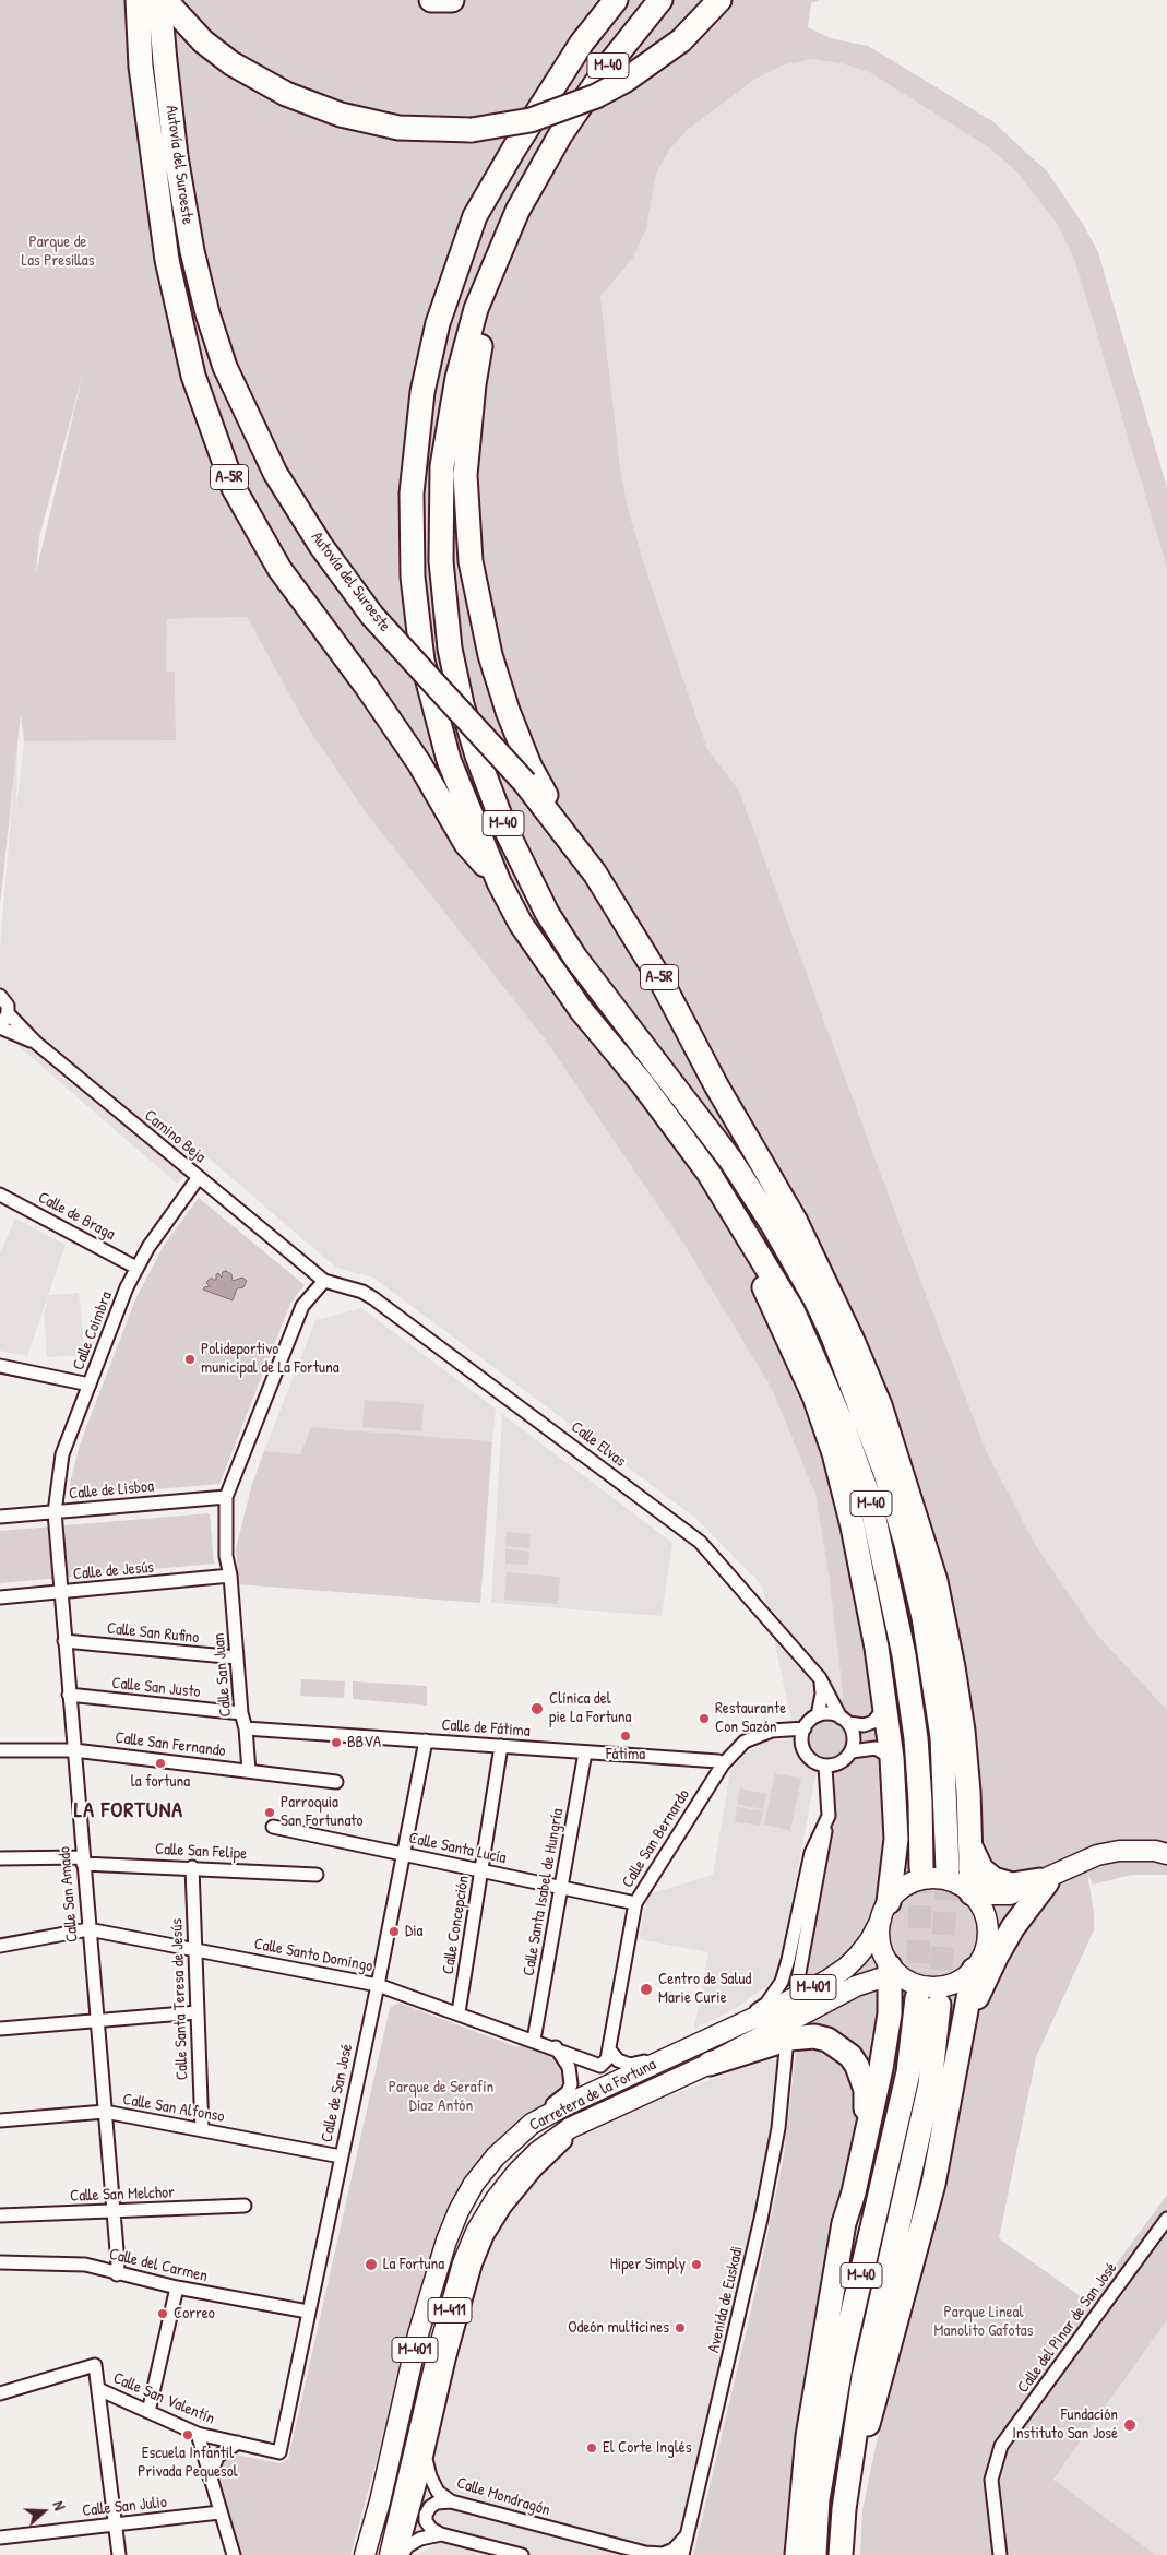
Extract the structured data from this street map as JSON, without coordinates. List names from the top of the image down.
{
  "streets": {
    "highway": ["M-40", "Autovía del Suroeste", "A-5R"],
    "main road": ["M-401", "Carretera de la Fortuna", "M-411"],
    "street": [
      "Camino Beja",
      "Calle de Braga",
      "Calle Coimbra",
      "Calle Elvas",
      "Calle de Lisboa",
      "Calle de Jesús",
      "Calle San Rufino",
      "Calle San Juan",
      "Calle San Justo",
      "Calle de Fátima",
      "Calle San Fernando",
      "Calle San Bernardo",
      "Calle Santa Lucía",
      "Calle San Felipe",
      "Calle Santa Isabel de Hungría",
      "Calle San Amado",
      "Calle Concepción",
      "Calle Santo Domingo",
      "Calle Santa Teresa de Jesús",
      "Calle de San José",
      "Calle San Alfonso",
      "Calle San Melchor",
      "Calle del Carmen",
      "Avenida de Euskadi",
      "Calle del Pinar de San José",
      "Calle San Valentín",
      "Calle Mondragón",
      "Calle San Julio"
    ]
  },
  "crossings": [
    ["M-40", "Autovía del Suroeste"],
    ["M-40", "A-5R"],
    ["Autovía del Suroeste", "A-5R"],
    ["Camino Beja", "Calle Coimbra"],
    ["Camino Beja", "Calle Elvas"],
    ["Calle de Braga", "Calle Coimbra"],
    ["Calle Coimbra", "Calle de Lisboa"],
    ["Calle Coimbra", "Calle San Amado"],
    ["Calle Elvas", "Calle San Bernardo"],
    ["Calle de Lisboa", "Calle San Juan"],
    ["Calle de Lisboa", "Calle San Amado"],
    ["Calle de Jesús", "Calle San Juan"],
    ["Calle de Jesús", "Calle San Amado"],
    ["Calle San Rufino", "Calle San Juan"],
    ["Calle San Rufino", "Calle San Amado"],
    ["Calle San Juan", "Calle San Justo"],
    ["Calle San Juan", "Calle de Fátima"],
    ["Calle San Juan", "Calle San Fernando"],
    ["Calle San Justo", "Calle San Amado"],
    ["Calle de Fátima", "Calle San Bernardo"],
    ["Calle de Fátima", "Calle Santa Isabel de Hungría"],
    ["Calle de Fátima", "Calle Concepción"],
    ["Calle de Fátima", "Calle de San José"],
    ["Calle San Fernando", "Calle San Amado"],
    ["Calle San Bernardo", "Calle Santa Lucía"],
    ["Calle San Bernardo", "Calle Santo Domingo"],
    ["Calle Santa Lucía", "Calle Santa Isabel de Hungría"],
    ["Calle Santa Lucía", "Calle Concepción"],
    ["Calle Santa Lucía", "Calle de San José"],
    ["Calle San Felipe", "Calle San Amado"],
    ["Calle San Felipe", "Calle Santa Teresa de Jesús"],
    ["Calle Santa Isabel de Hungría", "Calle Santo Domingo"],
    ["Calle San Amado", "Calle Santo Domingo"],
    ["Calle San Amado", "Calle San Alfonso"],
    ["Calle San Amado", "Calle San Melchor"],
    ["Calle San Amado", "Calle del Carmen"],
    ["Calle Concepción", "Calle Santo Domingo"],
    ["Calle Santo Domingo", "Calle Santa Teresa de Jesús"],
    ["Calle Santo Domingo", "Calle de San José"],
    ["Calle Santa Teresa de Jesús", "Calle San Alfonso"],
    ["Calle de San José", "Calle San Alfonso"],
    ["Calle de San José", "Calle del Carmen"],
    ["Calle de San José", "Calle San Valentín"],
    ["Carretera de la Fortuna", "Calle Mondragón"],
    ["Avenida de Euskadi", "Calle Mondragón"]
  ],
  "districts": ["LA FORTUNA"],
  "parks": ["Parque de Las Presillas", "Parque de Serafín Díaz Antón", "Parque Lineal Manolito Gafotas"],
  "places": [
    "Polideportivo municipal de La Fortuna",
    "Clínica del pie La Fortuna",
    "Restaurante Con Sazón",
    "Fátima",
    "BBVA",
    "la fortuna",
    "Parroquia San Fortunato",
    "Dia",
    "Centro de Salud Marie Curie",
    "La Fortuna",
    "Hiper Simply",
    "Correo",
    "Odeón multicines",
    "Fundación Instituto San José",
    "Escuela Infantil Privada Pequesol",
    "El Corte Inglés"
  ],
  "north": "right"
}
